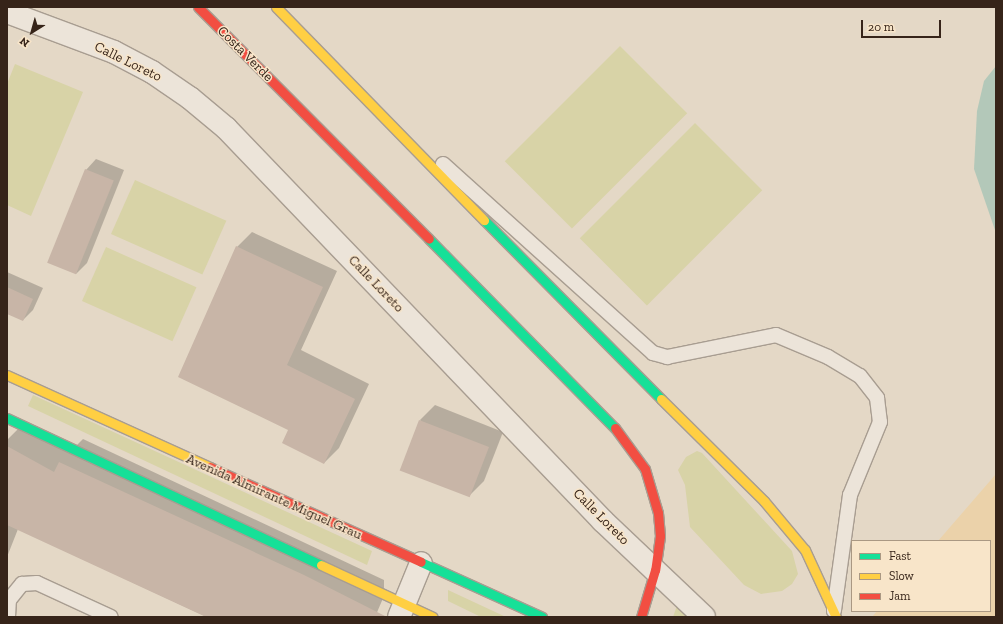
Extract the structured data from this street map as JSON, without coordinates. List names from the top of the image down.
{
  "streets": {
    "main road": ["Costa Verde", "Avenida Almirante Miguel Grau"],
    "street": ["Calle Loreto"]
  },
  "crossings": [
    ["Costa Verde", "Calle Loreto"]
  ],
  "legend": ["Fast", "Slow", "Jam"],
  "scale_bar": "20 m",
  "north": "bottom left"
}
